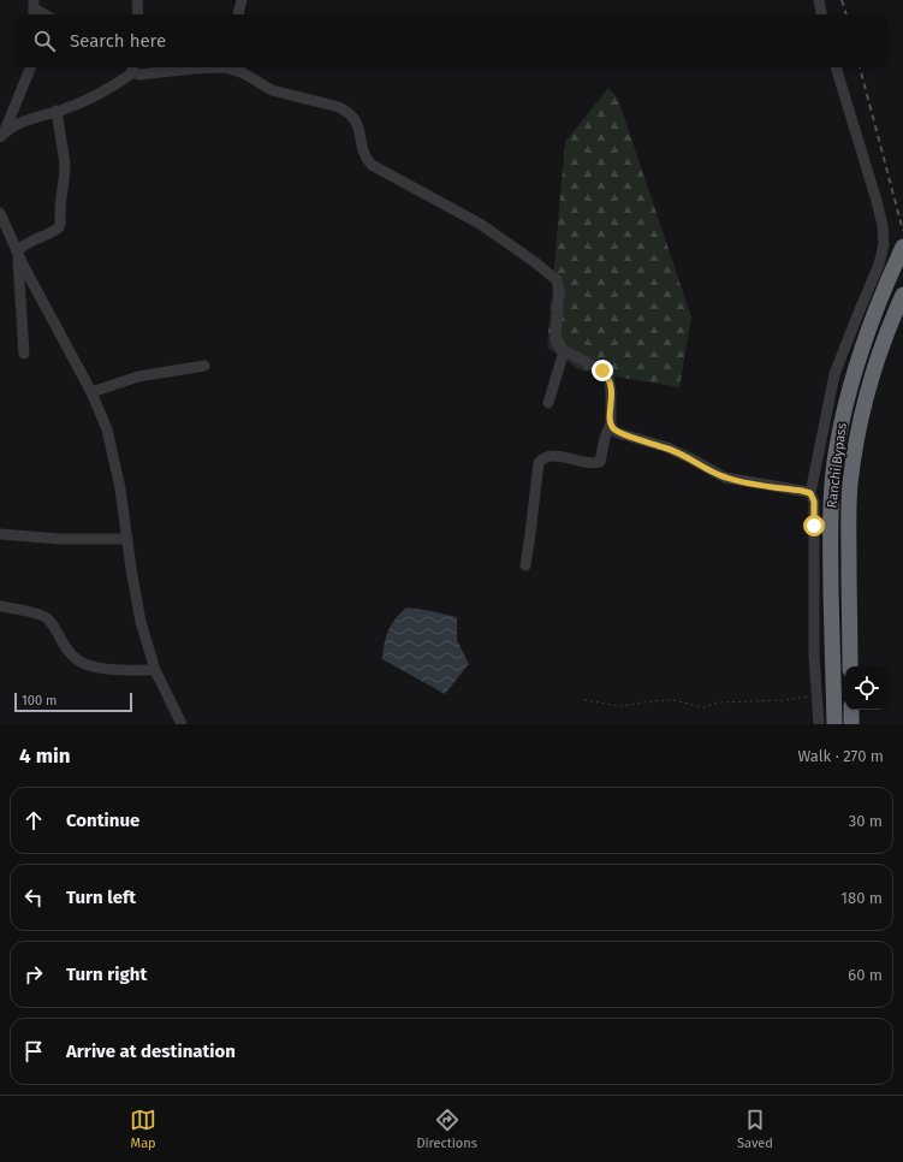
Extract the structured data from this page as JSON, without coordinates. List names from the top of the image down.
{
  "streets": {
    "highway": ["Ranchi Bypass"]
  },
  "scale_bar": "100 m",
  "page": {
    "search": "Search here",
    "scale": "100 m",
    "heading": ["4 min", "Walk · 270 m"],
    "list": [
      ["Continue", "30 m"],
      ["Turn left", "180 m"],
      ["Turn right", "60 m"],
      "Arrive at destination"
    ],
    "nav": ["Map", "Directions", "Saved"]
  }
}
